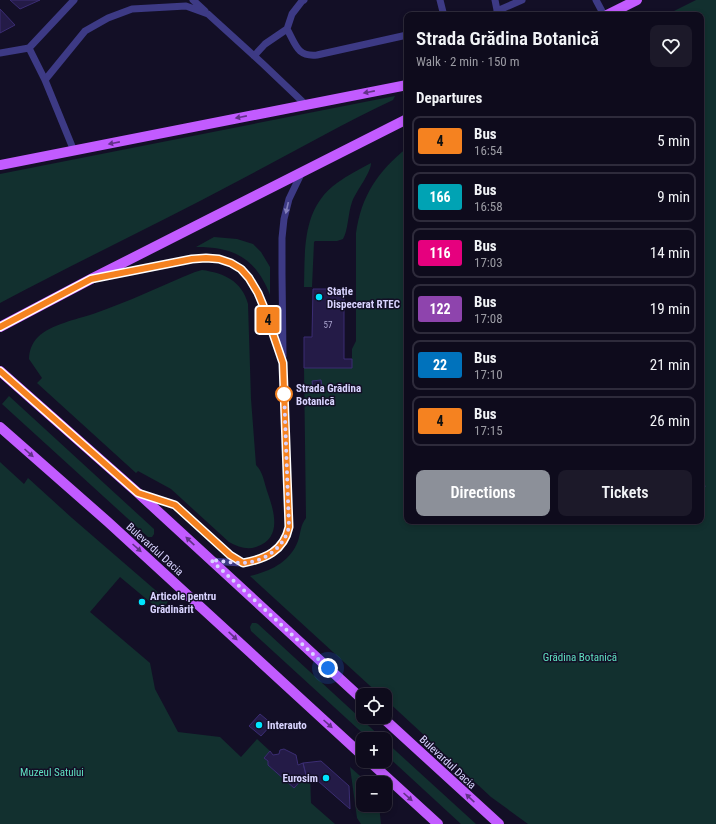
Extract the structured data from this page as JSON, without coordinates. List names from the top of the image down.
{
  "streets": {
    "main road": ["Bulevardul Dacia"]
  },
  "parks": ["Grădina Botanică", "Muzeul Satului"],
  "places": [
    "Stație Dispecerat RTEC",
    "Strada Grădina Botanică",
    "Articole pentru Grădinărit",
    "Interauto",
    "Eurosim"
  ],
  "lines": ["bus line 4"],
  "house_numbers": ["57"],
  "page": {
    "on_map": "4",
    "heading": [
      ["Strada Grădina Botanică", "Walk · 2 min · 150 m"],
      "Departures"
    ],
    "list": [
      {
        "mark": "4",
        "name": "Bus",
        "note": "16:54",
        "value": "5 min"
      },
      {
        "mark": "166",
        "name": "Bus",
        "note": "16:58",
        "value": "9 min"
      },
      {
        "mark": "116",
        "name": "Bus",
        "note": "17:03",
        "value": "14 min"
      },
      {
        "mark": "122",
        "name": "Bus",
        "note": "17:08",
        "value": "19 min"
      },
      {
        "mark": "22",
        "name": "Bus",
        "note": "17:10",
        "value": "21 min"
      },
      {
        "mark": "4",
        "name": "Bus",
        "note": "17:15",
        "value": "26 min"
      }
    ],
    "buttons": ["Directions", "Tickets"],
    "map_buttons": ["+", "−"]
  }
}
